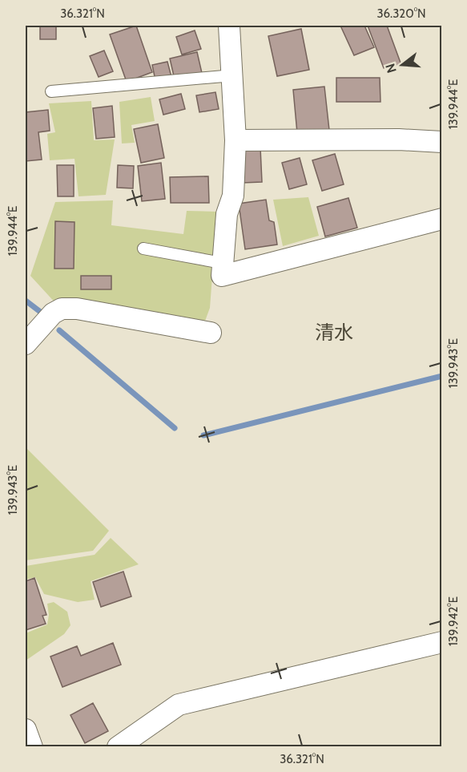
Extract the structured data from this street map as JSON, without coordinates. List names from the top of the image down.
{
  "districts": ["清水"],
  "north": "left",
  "coordinates": [
    "36.321°N",
    "36.320°N",
    "139.944°E",
    "139.943°E",
    "139.942°E"
  ]
}
